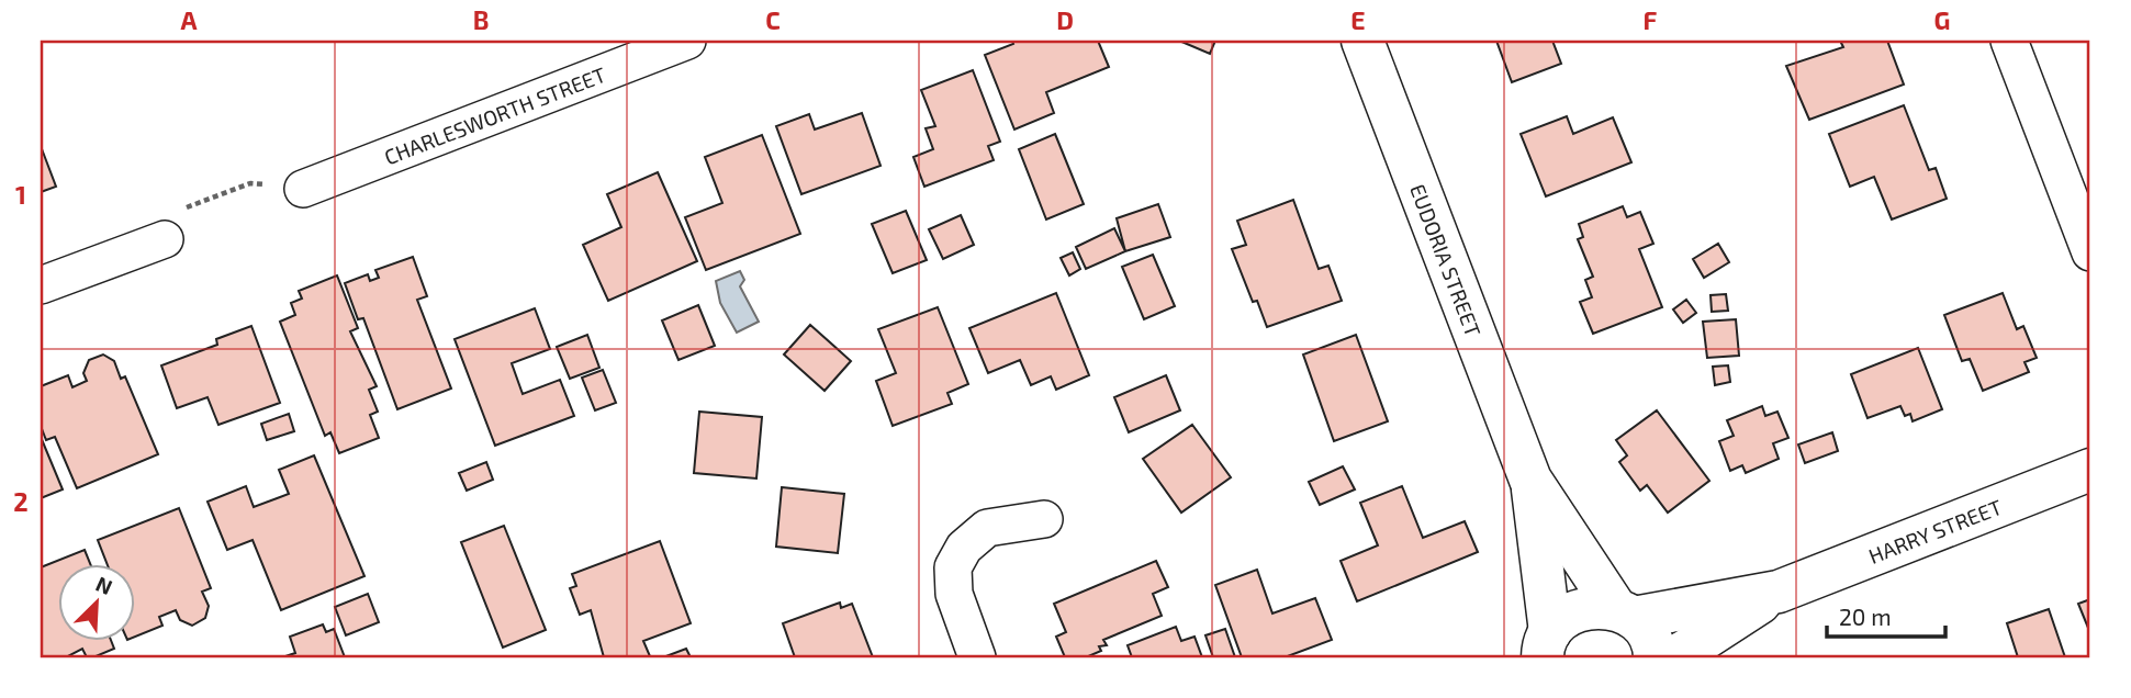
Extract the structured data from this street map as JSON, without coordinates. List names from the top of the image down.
{
  "streets": {
    "street": ["CHARLESWORTH STREET", "EUDORIA STREET", "HARRY STREET"]
  },
  "crossings": [
    ["EUDORIA STREET", "HARRY STREET"]
  ],
  "scale_bar": "20 m",
  "north": "top right",
  "grid": {
    "columns": [
      "A",
      "B",
      "C",
      "D",
      "E",
      "F",
      "G"
    ],
    "rows": ["1", "2"]
  }
}
